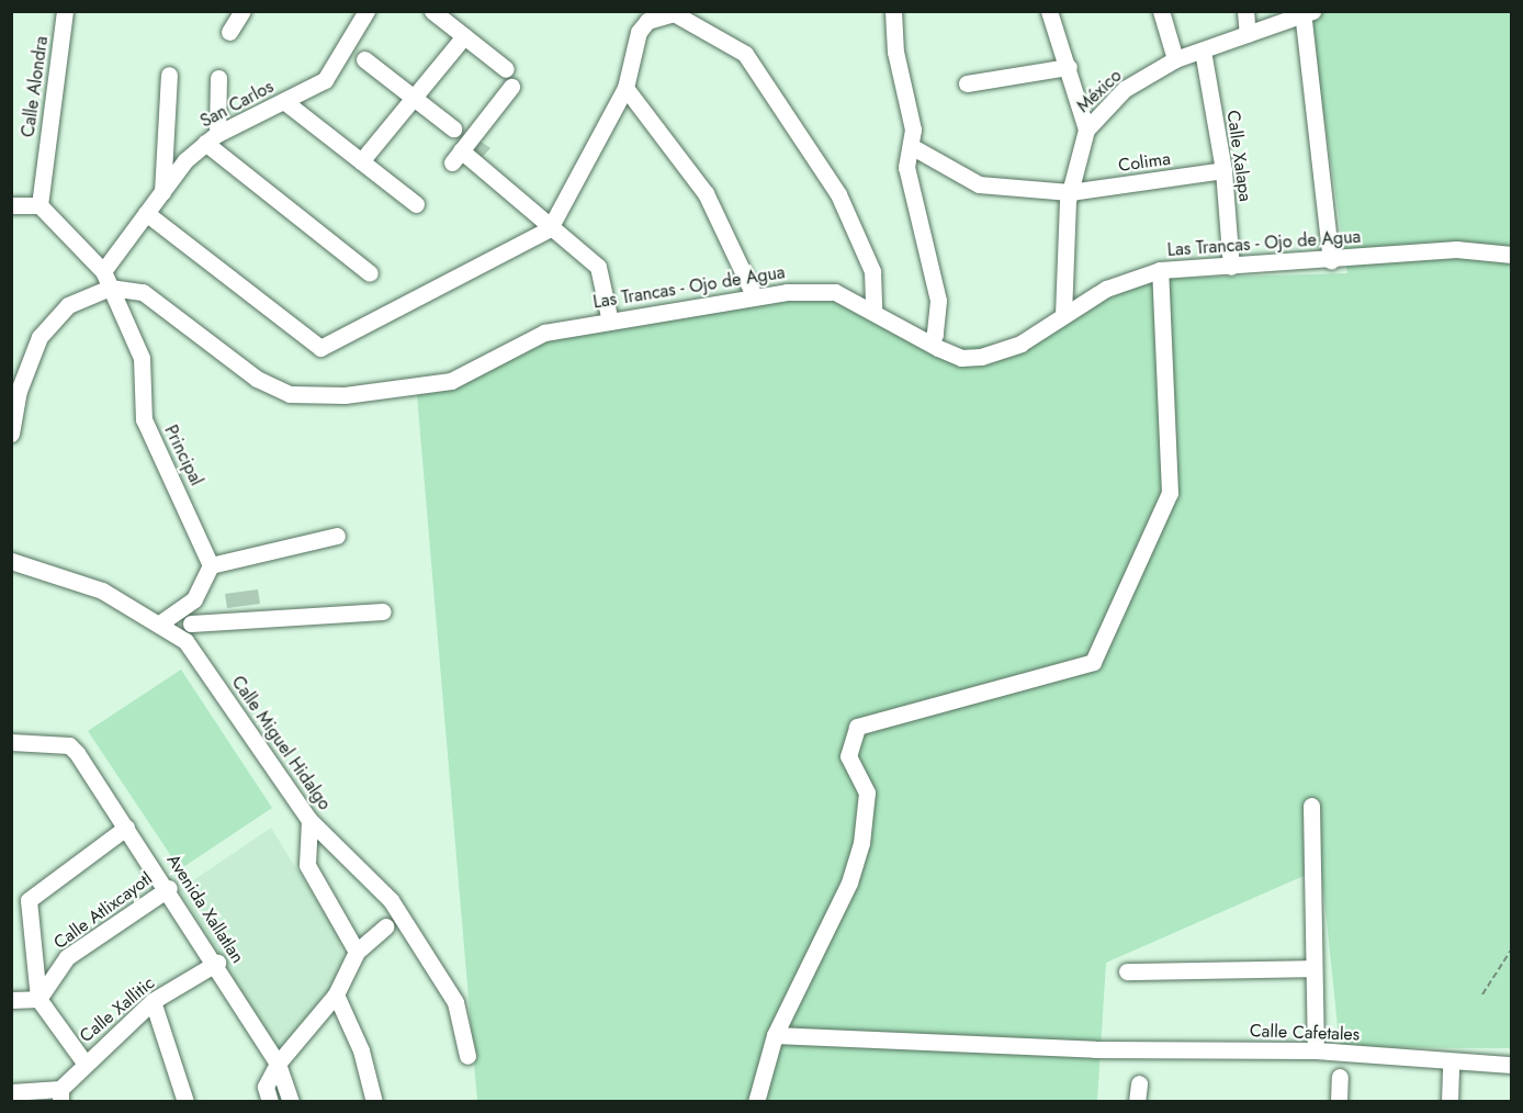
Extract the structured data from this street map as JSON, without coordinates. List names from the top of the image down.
{
  "streets": {
    "street": [
      "Calle Alondra",
      "México",
      "San Carlos",
      "Calle Xalapa",
      "Colima",
      "Las Trancas - Ojo de Agua",
      "Principal",
      "Calle Miguel Hidalgo",
      "Avenida Xallatlan",
      "Calle Atlixcayotl",
      "Calle Xallitic",
      "Calle Cafetales"
    ]
  },
  "crossings": [
    ["México", "Calle Xalapa"],
    ["México", "Colima"],
    ["México", "Las Trancas - Ojo de Agua"],
    ["San Carlos", "Principal"],
    ["Calle Xalapa", "Colima"],
    ["Calle Xalapa", "Las Trancas - Ojo de Agua"],
    ["Las Trancas - Ojo de Agua", "Principal"],
    ["Avenida Xallatlan", "Calle Atlixcayotl"],
    ["Avenida Xallatlan", "Calle Xallitic"]
  ]
}
